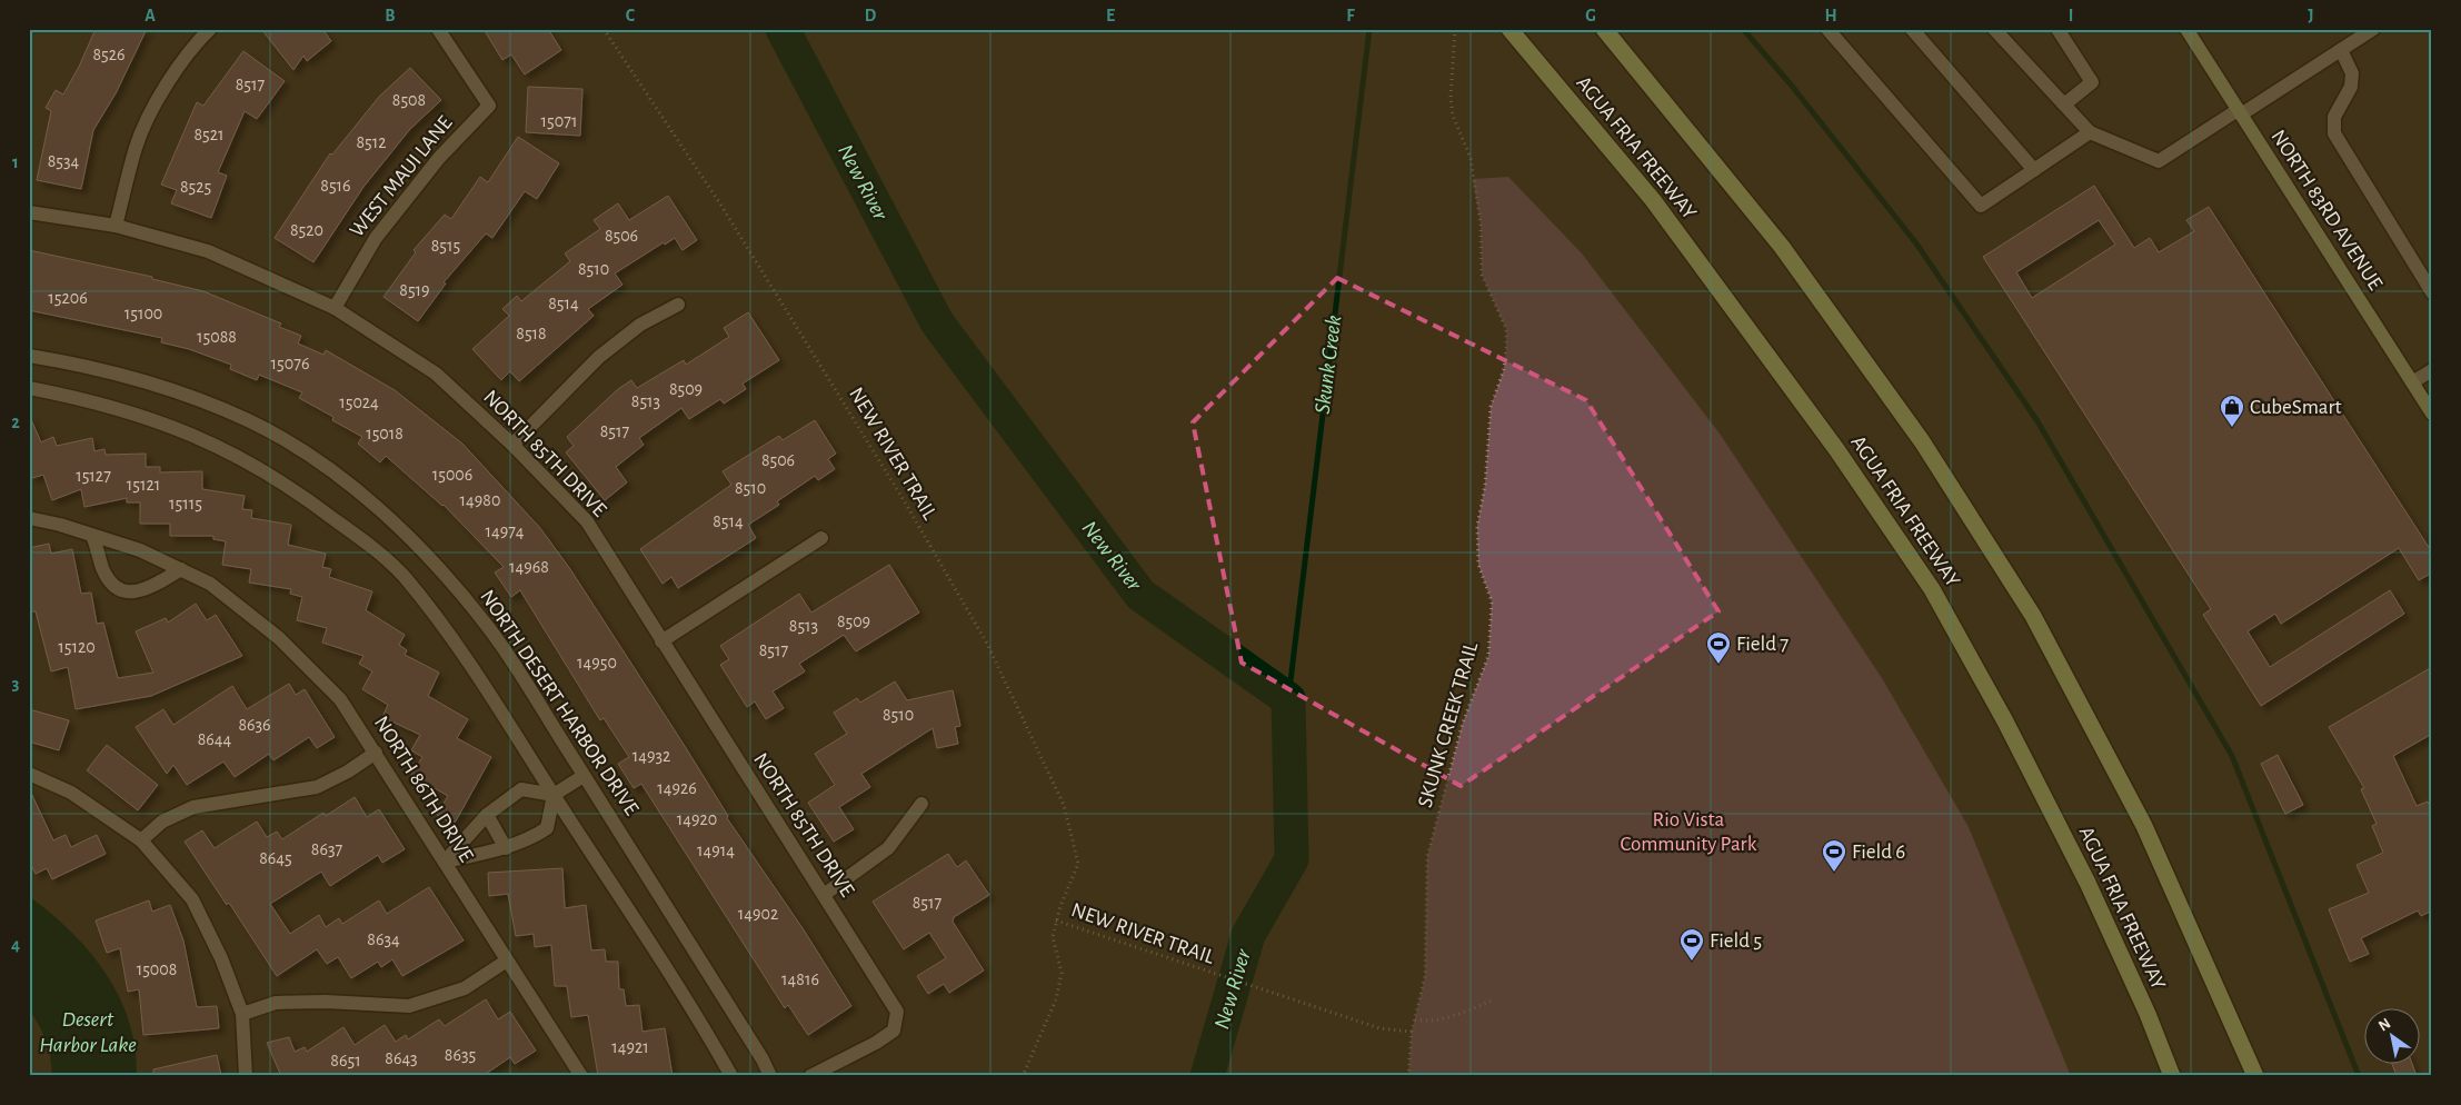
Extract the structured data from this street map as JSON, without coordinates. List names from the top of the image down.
{
  "streets": {
    "highway": ["AGUA FRIA FREEWAY"],
    "main road": ["NORTH 83RD AVENUE"],
    "street": [
      "WEST MAUI LANE",
      "NORTH 85TH DRIVE",
      "NORTH DESERT HARBOR DRIVE",
      "NORTH 86TH DRIVE"
    ],
    "path": ["NEW RIVER TRAIL", "SKUNK CREEK TRAIL"]
  },
  "crossings": [
    ["WEST MAUI LANE", "NORTH 85TH DRIVE"],
    ["NEW RIVER TRAIL", "SKUNK CREEK TRAIL"]
  ],
  "water": ["New River", "Skunk Creek", "Desert Harbor Lake"],
  "parks": ["Rio Vista Community Park"],
  "places": {
    "shop": ["CubeSmart"],
    "sports": ["Field 7", "Field 6", "Field 5"]
  },
  "house_numbers": [
    "8526",
    "8517",
    "8508",
    "15071",
    "8521",
    "8512",
    "8534",
    "8516",
    "8525",
    "8520",
    "8506",
    "8515",
    "8510",
    "8519",
    "15206",
    "8514",
    "15100",
    "8518",
    "15088",
    "15076",
    "8509",
    "8513",
    "15024",
    "8517",
    "15018",
    "8506",
    "15006",
    "15127",
    "15121",
    "8510",
    "14980",
    "15115",
    "8514",
    "14974",
    "14968",
    "8509",
    "8513",
    "15120",
    "8517",
    "14950",
    "8510",
    "8636",
    "8644",
    "14932",
    "14926",
    "14920",
    "8637",
    "14914",
    "8645",
    "8517",
    "14902",
    "8634",
    "15008",
    "14816",
    "14921",
    "8635",
    "8643",
    "8651"
  ],
  "north": "top left",
  "grid": {
    "columns": [
      "A",
      "B",
      "C",
      "D",
      "E",
      "F",
      "G",
      "H",
      "I",
      "J"
    ],
    "rows": [
      "1",
      "2",
      "3",
      "4"
    ]
  }
}
